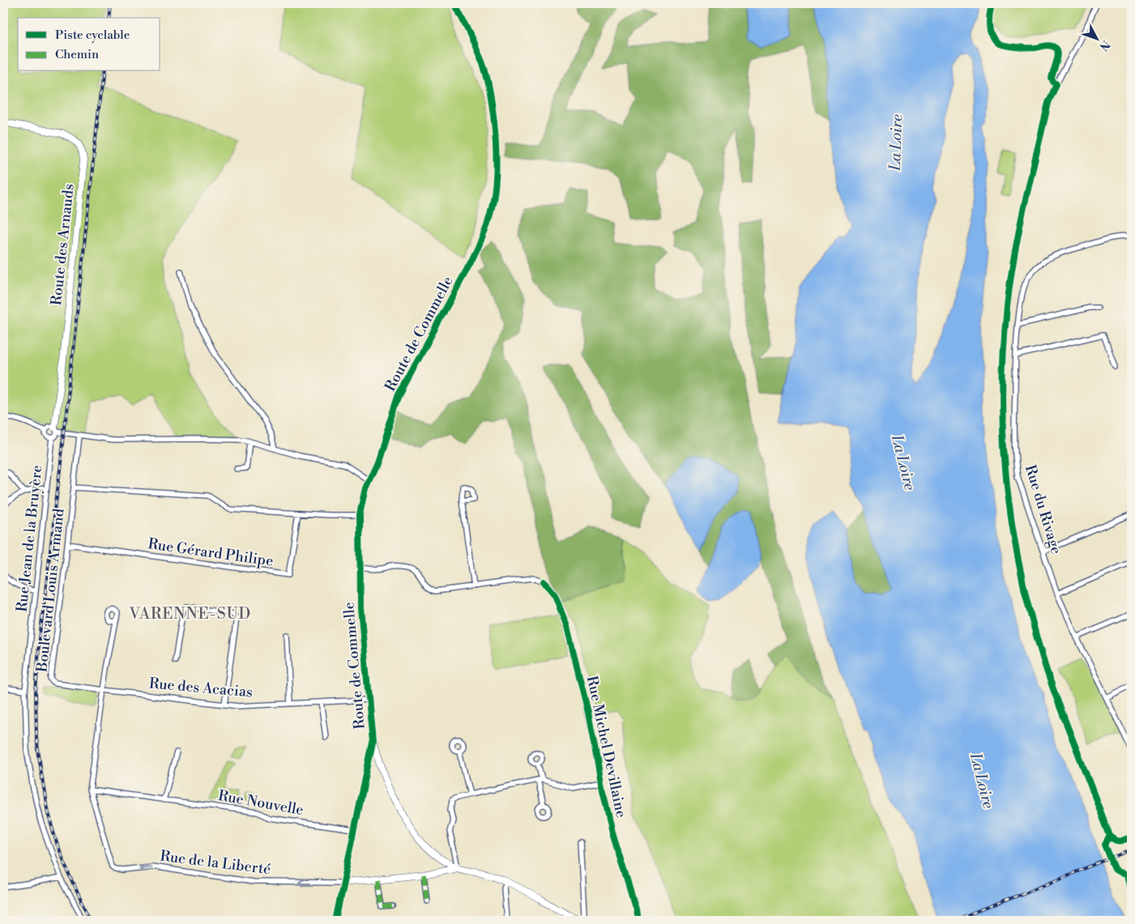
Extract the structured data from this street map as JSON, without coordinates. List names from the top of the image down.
{
  "streets": {
    "street": [
      "Route des Arnauds",
      "Route de Commelle",
      "Rue du Rivage",
      "Rue Jean de la Bruyère",
      "Rue Gérard Philipe",
      "Boulevard Louis Armand",
      "Rue des Acacias",
      "Rue Michel Devillaine",
      "Rue Nouvelle",
      "Rue de la Liberté"
    ]
  },
  "crossings": [
    ["Route des Arnauds", "Rue Jean de la Bruyère"],
    ["Route de Commelle", "Rue des Acacias"],
    ["Route de Commelle", "Rue Michel Devillaine"],
    ["Route de Commelle", "Rue Nouvelle"],
    ["Route de Commelle", "Rue de la Liberté"],
    ["Rue Gérard Philipe", "Boulevard Louis Armand"],
    ["Boulevard Louis Armand", "Rue des Acacias"],
    ["Rue Nouvelle", "Rue de la Liberté"]
  ],
  "one_way": ["Rue de la Liberté"],
  "districts": ["VARENNE-SUD"],
  "water": ["La Loire"],
  "legend": ["Piste cyclable", "Chemin"],
  "north": "bottom right"
}
